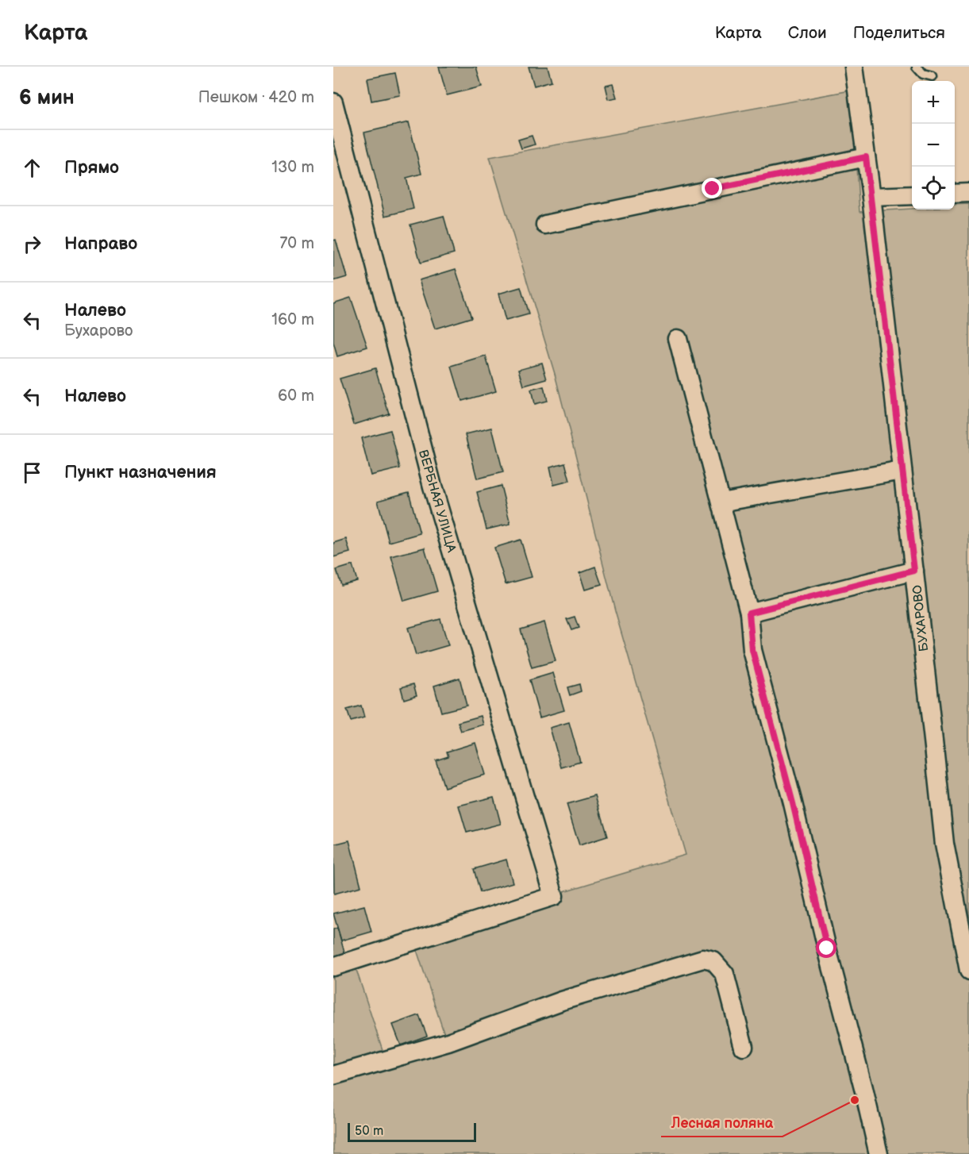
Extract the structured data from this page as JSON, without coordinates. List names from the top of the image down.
{
  "streets": {
    "street": ["ВЕРБНАЯ УЛИЦА", "БУХАРОВО"]
  },
  "places": ["Лесная поляна"],
  "scale_bar": "50 m",
  "page": {
    "header": "Карта",
    "nav": ["Карта", "Слои", "Поделиться"],
    "heading": ["6 мин", "Пешком · 420 m"],
    "map_buttons": ["+", "−"],
    "list": [
      ["Прямо", "130 m"],
      ["Направо", "70 m"],
      ["Налево", "Бухарово", "160 m"],
      ["Налево", "60 m"],
      "Пункт назначения"
    ],
    "scale": "50 m"
  }
}
